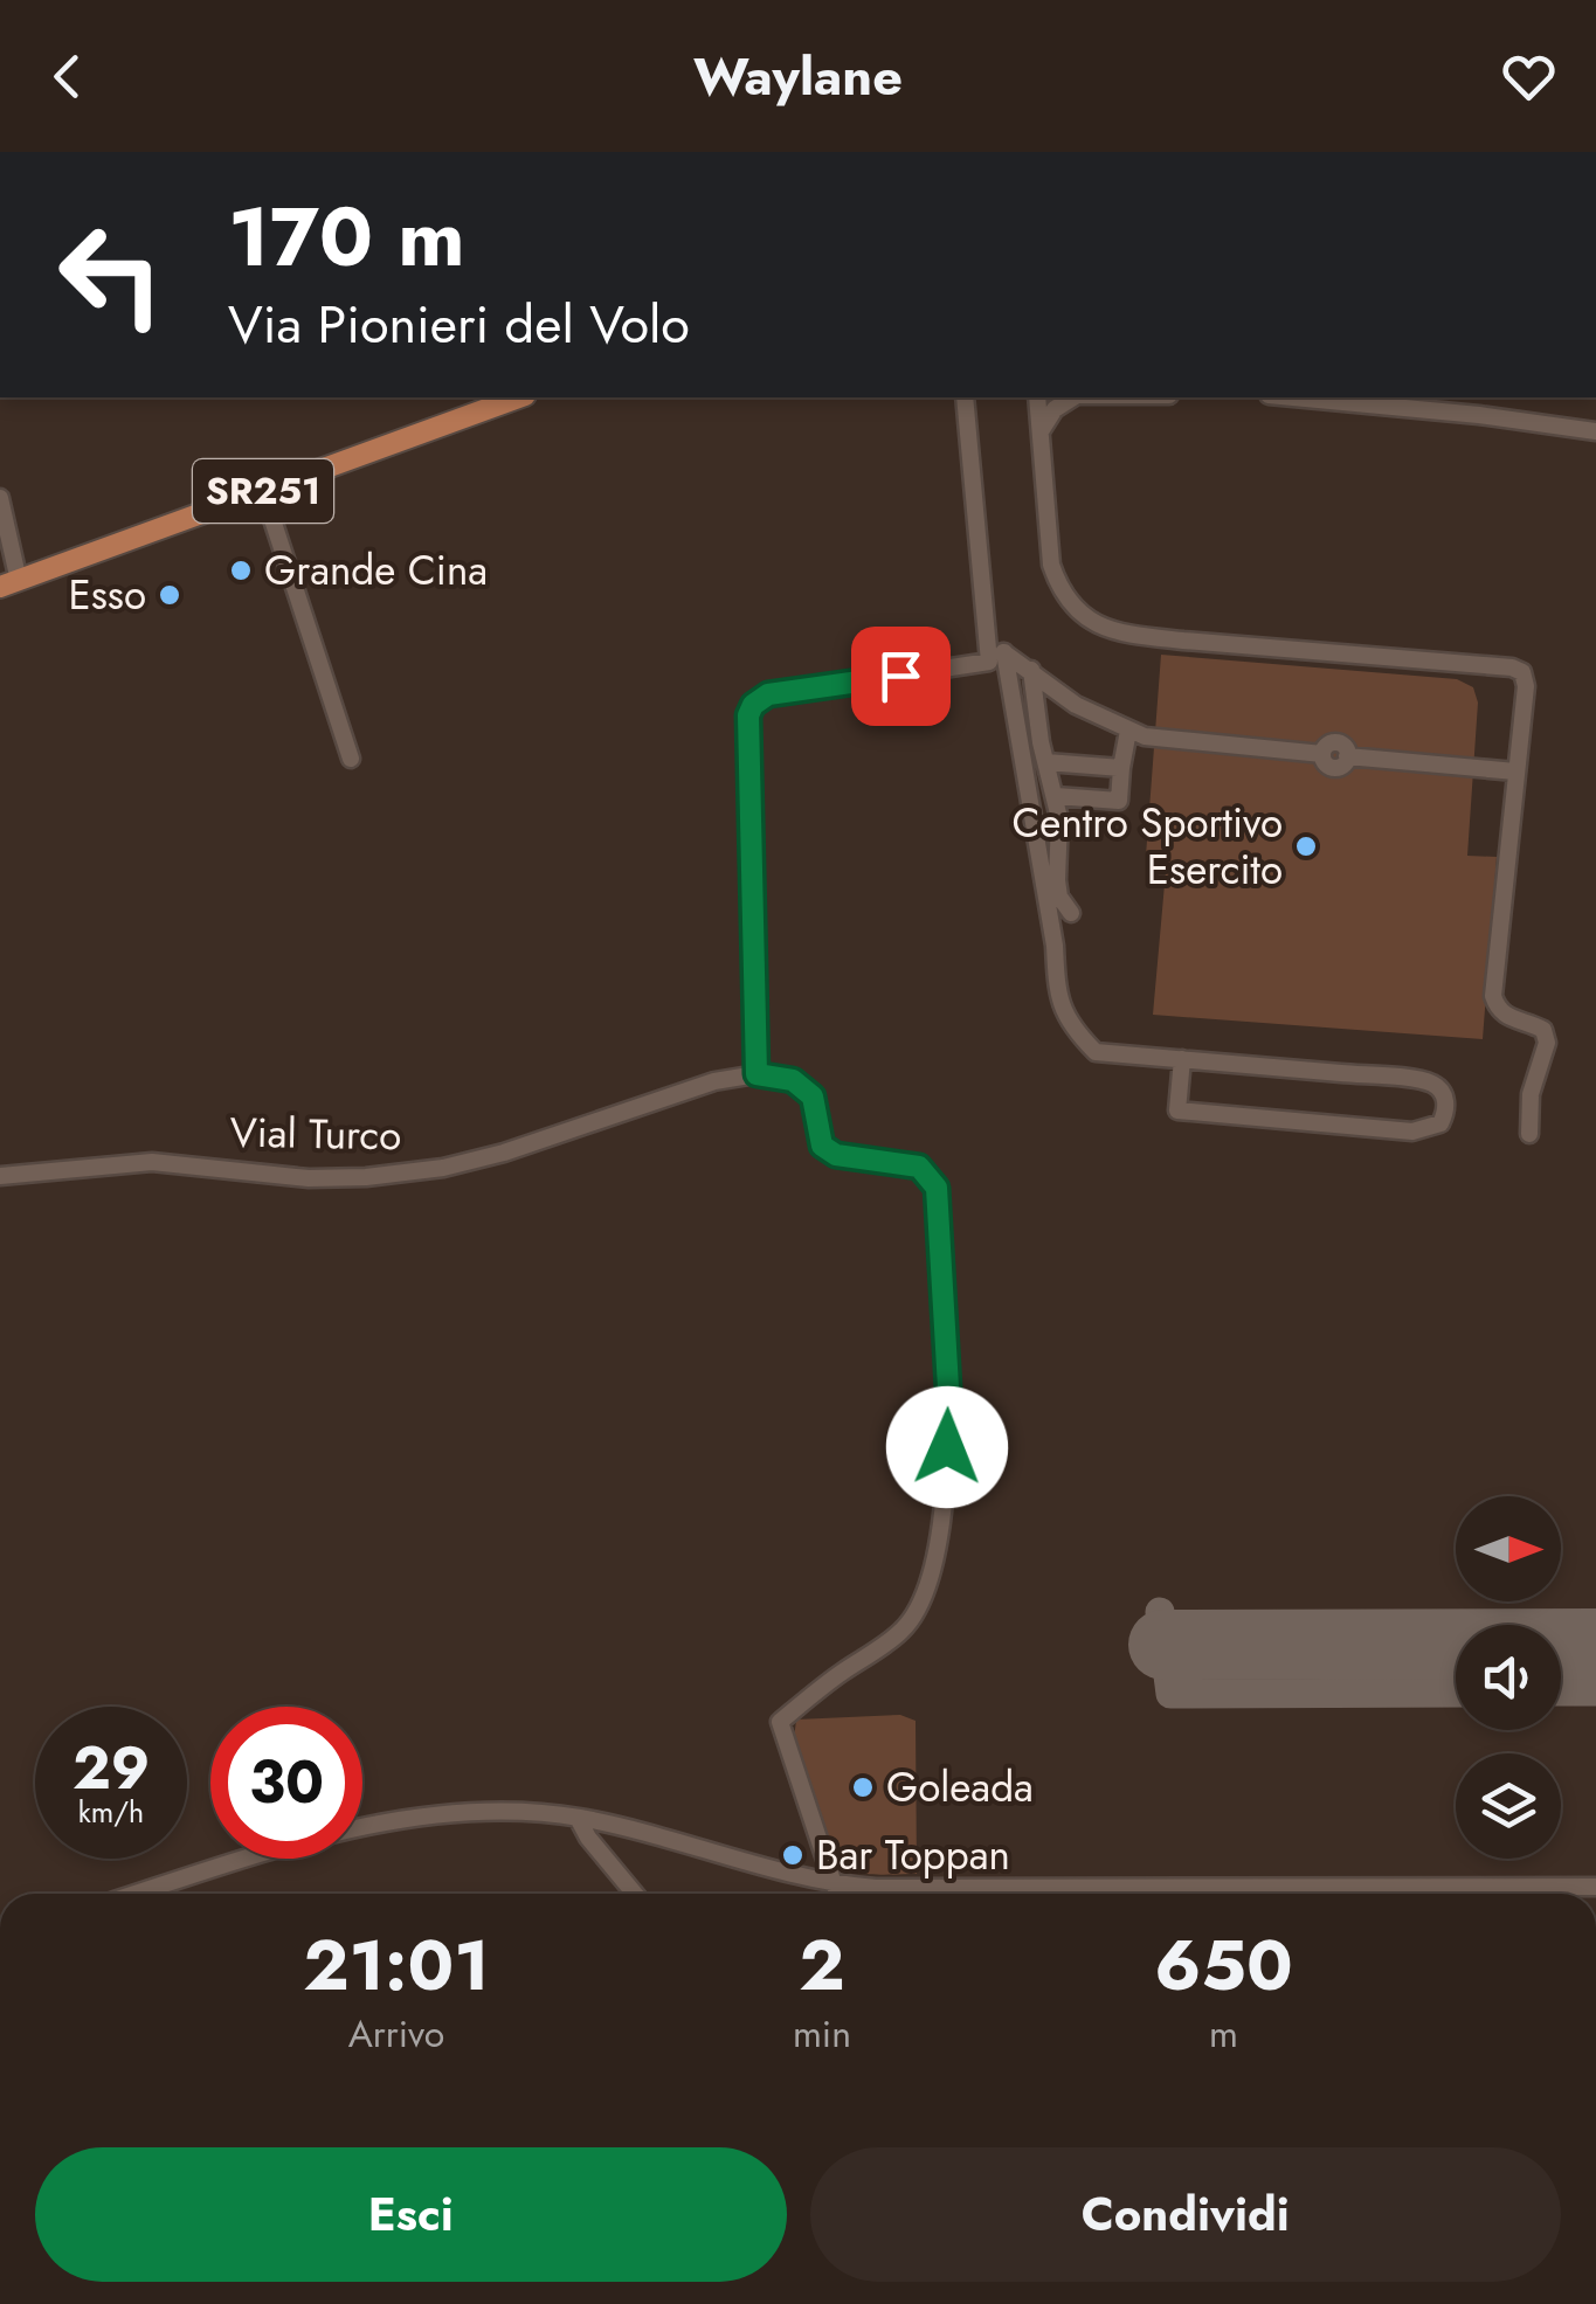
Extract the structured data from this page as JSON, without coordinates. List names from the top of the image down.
{
  "streets": {
    "main road": ["SR251"],
    "street": ["Vial Turco"]
  },
  "places": [
    "Grande Cina",
    "Esso",
    "Centro Sportivo Esercito",
    "Goleada",
    "Bar Toppan"
  ],
  "north": "right",
  "page": {
    "header": "Waylane",
    "turn": ["170 m", "Via Pionieri del Volo"],
    "speed": "29 km/h",
    "limit": "30",
    "eta": [
      "21:01",
      "Arrivo",
      "2",
      "min",
      "650",
      "m"
    ],
    "buttons": ["Esci", "Condividi"]
  }
}
